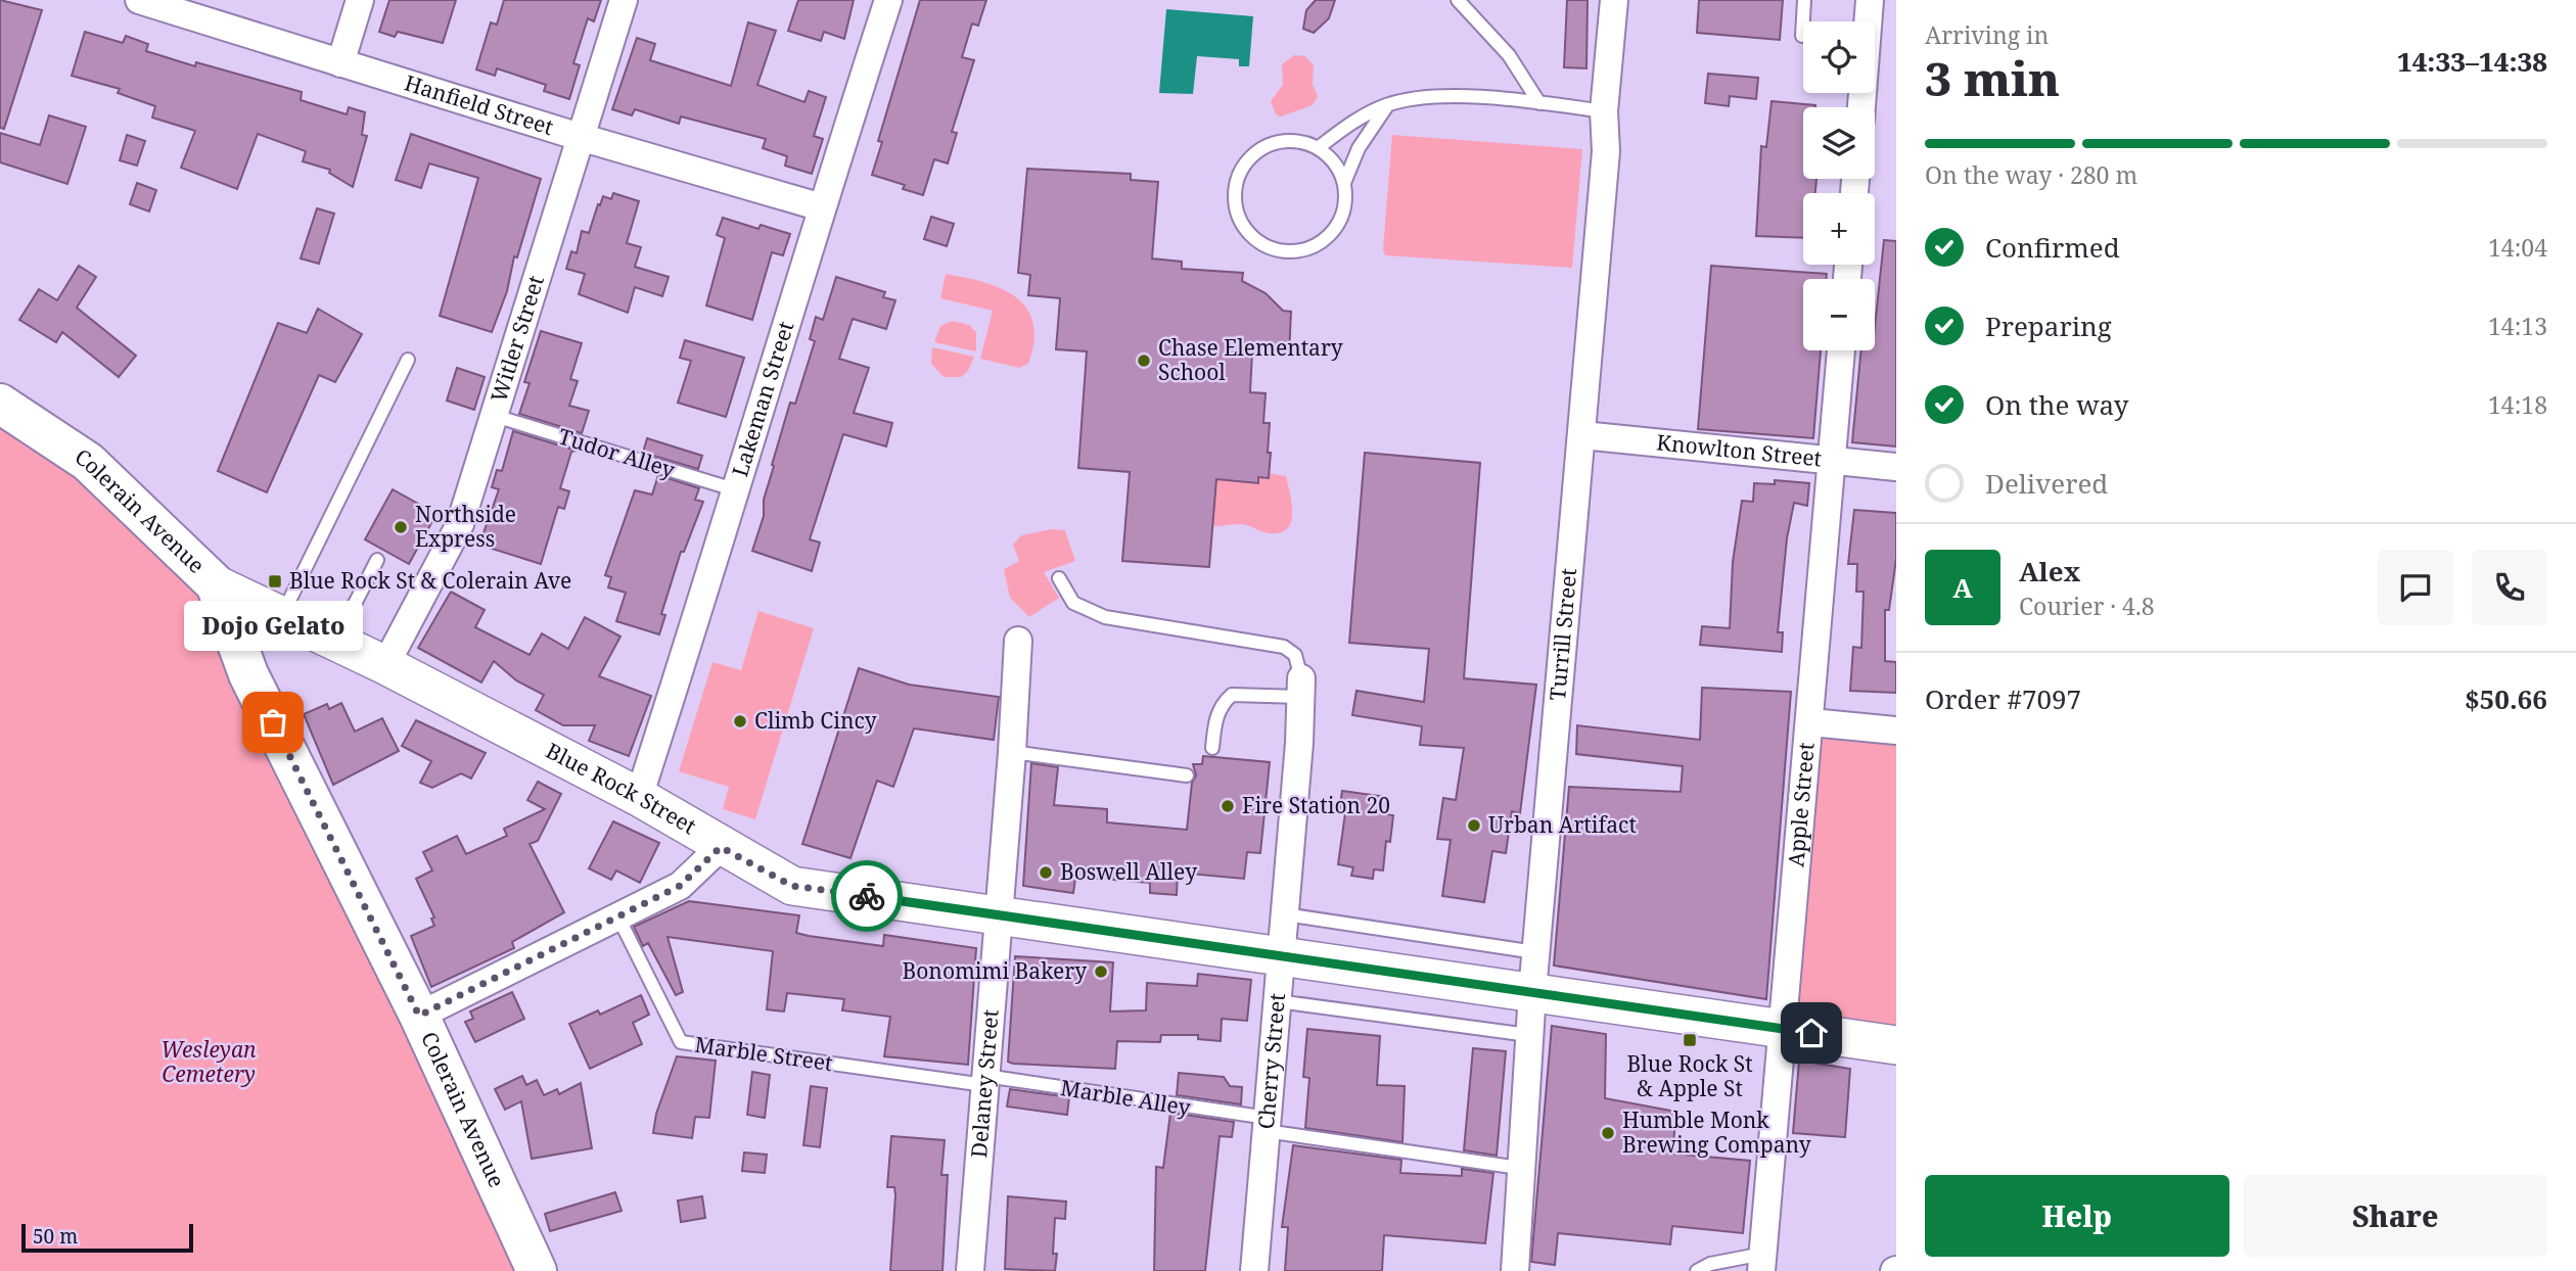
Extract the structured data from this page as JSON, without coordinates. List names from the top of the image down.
{
  "streets": {
    "main road": ["Colerain Avenue"],
    "street": [
      "Hanfield Street",
      "Witler Street",
      "Lakeman Street",
      "Knowlton Street",
      "Turrill Street",
      "Blue Rock Street",
      "Apple Street",
      "Cherry Street",
      "Delaney Street"
    ],
    "lane": ["Tudor Alley", "Marble Street", "Marble Alley"]
  },
  "crossings": [
    ["Hanfield Street", "Witler Street"],
    ["Hanfield Street", "Lakeman Street"],
    ["Witler Street", "Tudor Alley"],
    ["Witler Street", "Blue Rock Street"],
    ["Lakeman Street", "Tudor Alley"],
    ["Lakeman Street", "Blue Rock Street"],
    ["Knowlton Street", "Turrill Street"],
    ["Knowlton Street", "Apple Street"],
    ["Colerain Avenue", "Blue Rock Street"],
    ["Turrill Street", "Blue Rock Street"],
    ["Turrill Street", "Marble Alley"],
    ["Blue Rock Street", "Apple Street"],
    ["Blue Rock Street", "Cherry Street"],
    ["Blue Rock Street", "Delaney Street"],
    ["Marble Street", "Delaney Street"],
    ["Marble Street", "Marble Alley"],
    ["Cherry Street", "Marble Alley"],
    ["Delaney Street", "Marble Alley"]
  ],
  "parks": ["Wesleyan Cemetery"],
  "places": {
    "other": [
      "Chase Elementary School",
      "Northside Express",
      "Climb Cincy",
      "Dojo Gelato",
      "Fire Station 20",
      "Urban Artifact",
      "Boswell Alley",
      "Bonomimi Bakery",
      "Humble Monk Brewing Company"
    ],
    "transit": ["Blue Rock St & Colerain Ave", "Blue Rock St & Apple St"]
  },
  "scale_bar": "50 m",
  "page": {
    "heading": ["3 min", "Arriving in", "14:33–14:38"],
    "panel": [
      "Alex",
      "Courier · 4.8",
      "Order #7097",
      "$50.66"
    ],
    "map_buttons": ["+", "−"],
    "bar": "On the way · 280 m",
    "list": [
      ["Confirmed", "14:04"],
      ["Preparing", "14:13"],
      ["On the way", "14:18"],
      "Delivered"
    ],
    "round": "A",
    "bubble": "Dojo Gelato",
    "buttons": ["Help", "Share"],
    "scale": "50 m"
  }
}
